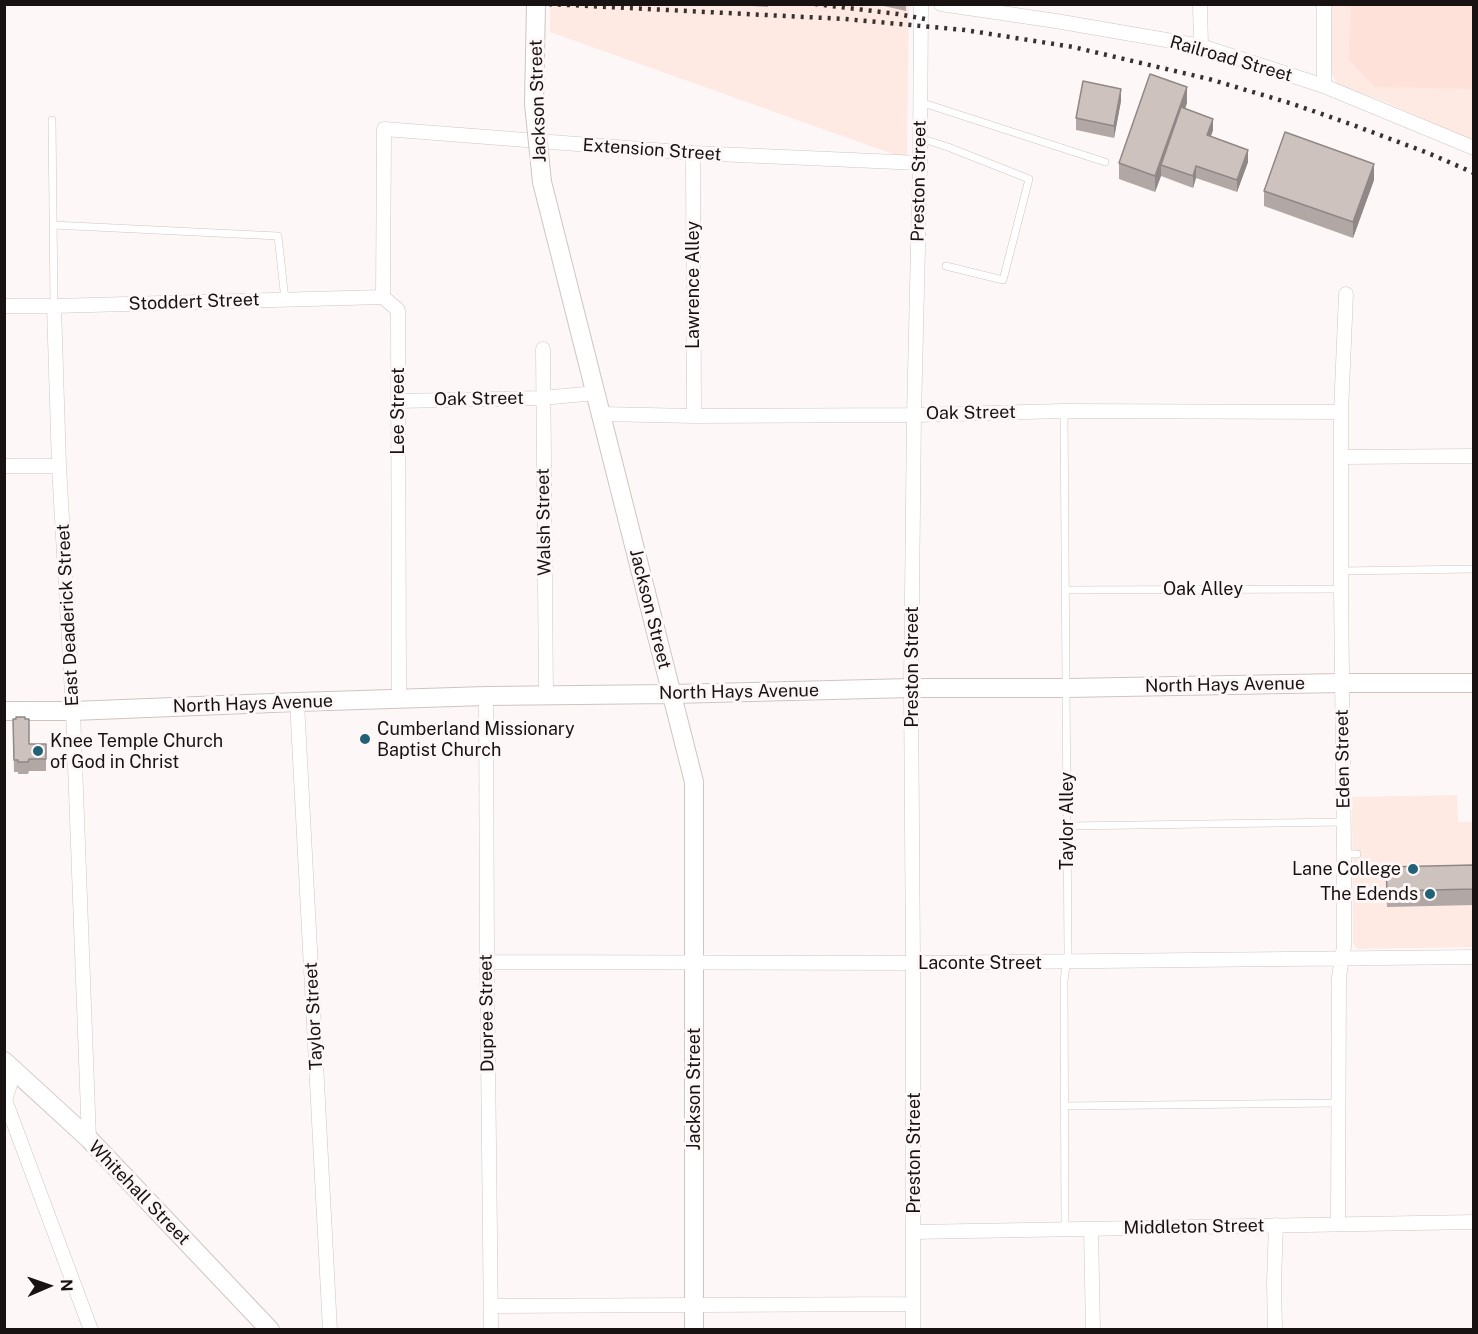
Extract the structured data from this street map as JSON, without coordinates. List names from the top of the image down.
{
  "streets": {
    "street": [
      "Railroad Street",
      "Jackson Street",
      "Extension Street",
      "Preston Street",
      "Lawrence Alley",
      "Stoddert Street",
      "Oak Street",
      "Lee Street",
      "Walsh Street",
      "East Deaderick Street",
      "North Hays Avenue",
      "Eden Street",
      "Laconte Street",
      "Dupree Street",
      "Taylor Street",
      "Whitehall Street",
      "Middleton Street"
    ],
    "lane": ["Oak Alley", "Taylor Alley"]
  },
  "crossings": [
    ["Jackson Street", "Oak Street"],
    ["Jackson Street", "North Hays Avenue"],
    ["Jackson Street", "Laconte Street"],
    ["Extension Street", "Preston Street"],
    ["Extension Street", "Lawrence Alley"],
    ["Extension Street", "Stoddert Street"],
    ["Extension Street", "Lee Street"],
    ["Preston Street", "Oak Street"],
    ["Preston Street", "North Hays Avenue"],
    ["Preston Street", "Laconte Street"],
    ["Preston Street", "Middleton Street"],
    ["Lawrence Alley", "Oak Street"],
    ["Stoddert Street", "Lee Street"],
    ["Stoddert Street", "East Deaderick Street"],
    ["Oak Street", "Lee Street"],
    ["Oak Street", "Walsh Street"],
    ["Oak Street", "Eden Street"],
    ["Oak Street", "Taylor Alley"],
    ["Lee Street", "North Hays Avenue"],
    ["Walsh Street", "North Hays Avenue"],
    ["Oak Alley", "Eden Street"],
    ["Oak Alley", "Taylor Alley"],
    ["East Deaderick Street", "North Hays Avenue"],
    ["East Deaderick Street", "Whitehall Street"],
    ["North Hays Avenue", "Eden Street"],
    ["North Hays Avenue", "Taylor Alley"],
    ["North Hays Avenue", "Dupree Street"],
    ["North Hays Avenue", "Taylor Street"],
    ["Eden Street", "Laconte Street"],
    ["Eden Street", "Middleton Street"],
    ["Taylor Alley", "Laconte Street"],
    ["Taylor Alley", "Middleton Street"],
    ["Laconte Street", "Dupree Street"]
  ],
  "places": [
    "Cumberland Missionary Baptist Church",
    "Knee Temple Church of God in Christ",
    "Lane College",
    "The Edends"
  ],
  "north": "right"
}
